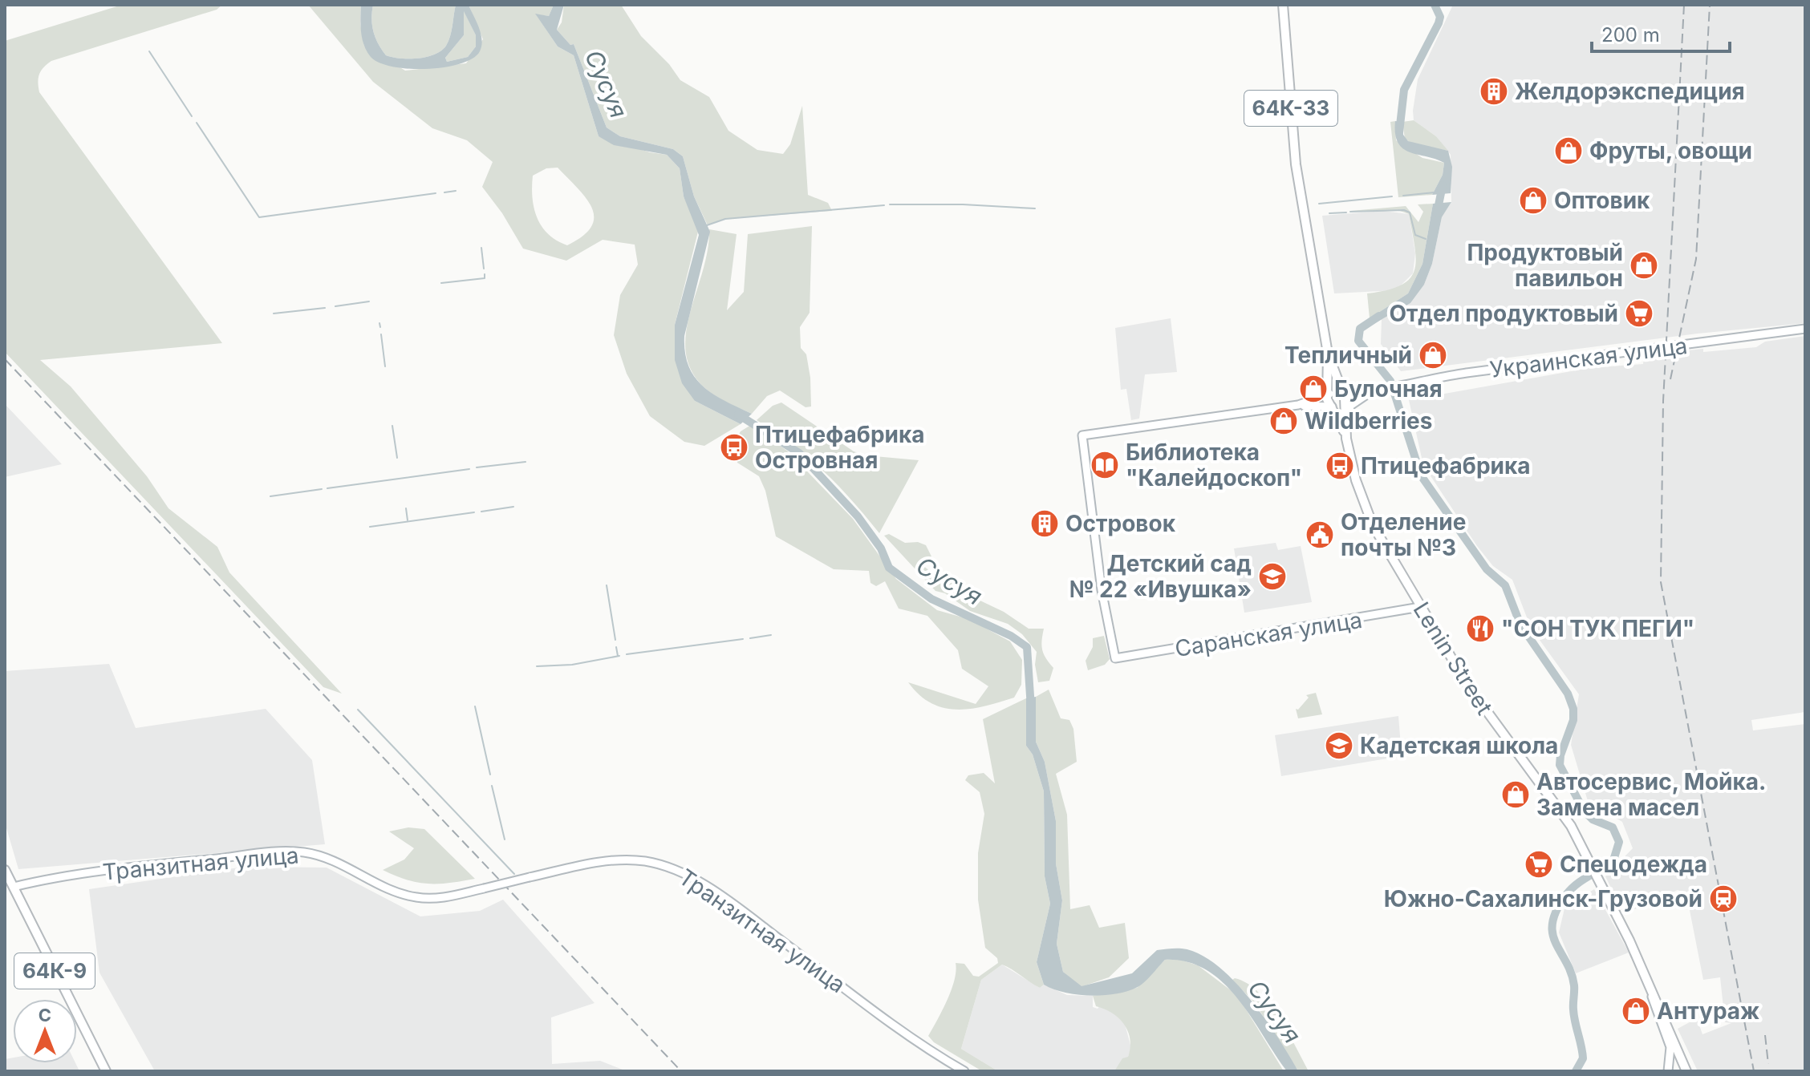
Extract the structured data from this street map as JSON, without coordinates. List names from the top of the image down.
{
  "streets": {
    "main road": [
      "64К-33",
      "Украинская улица",
      "Саранская улица",
      "Lenin Street",
      "Транзитная улица",
      "64К-9"
    ]
  },
  "crossings": [
    ["Украинская улица", "Саранская улица"],
    ["Украинская улица", "Lenin Street"],
    ["Саранская улица", "Lenin Street"],
    ["Транзитная улица", "64К-9"]
  ],
  "water": ["Сусуя"],
  "places": {
    "building": ["Желдорэкспедиция", "Островок"],
    "shop": [
      "Фруты, овощи",
      "Оптовик",
      "Продуктовый павильон",
      "Тепличный",
      "Булочная",
      "Wildberries",
      "Автосервис, Мойка. Замена масел",
      "Антураж"
    ],
    "supermarket": ["Отдел продуктовый", "Спецодежда"],
    "bus stop": ["Птицефабрика Островная", "Птицефабрика"],
    "library": ["Библиотека \"Калейдоскоп\""],
    "public building": ["Отделение почты №3"],
    "school or university": ["Детский сад № 22 «Ивушка»", "Кадетская школа"],
    "restaurant": ["\"СОН ТУК ПЕГИ\""],
    "station": ["Южно-Сахалинск-Грузовой"]
  },
  "scale_bar": "200 m",
  "north": "top"
}
